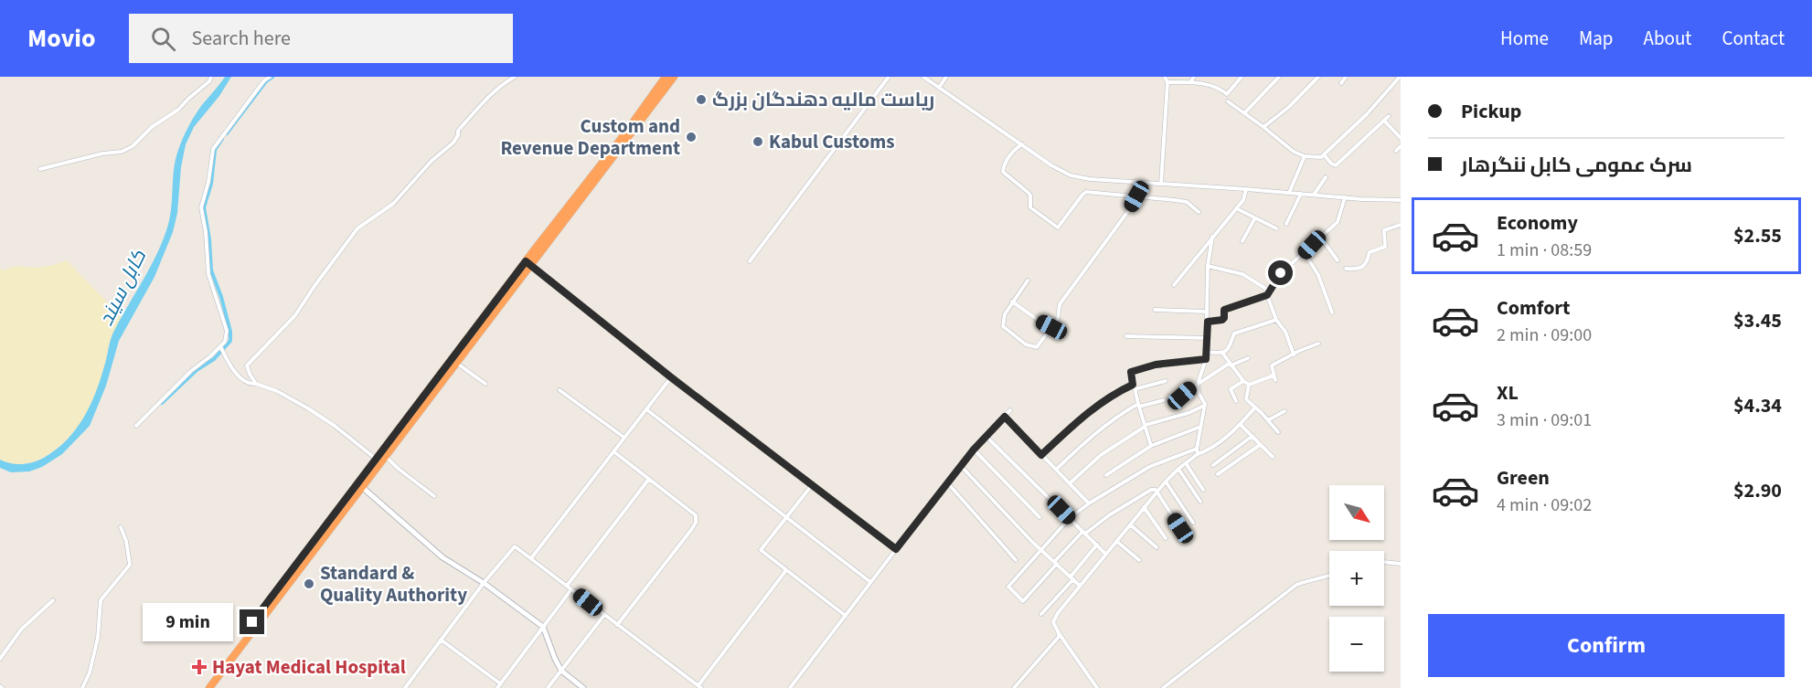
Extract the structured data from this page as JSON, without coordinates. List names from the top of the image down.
{
  "water": ["کابل سيند"],
  "places": {
    "other": [
      "ریاست مالیه دهندگان بزرگ",
      "Custom and Revenue Department",
      "Kabul Customs",
      "Standard & Quality Authority"
    ],
    "health": ["Hayat Medical Hospital"]
  },
  "north": "bottom right",
  "page": {
    "header": "Movio",
    "search": "Search here",
    "nav": [
      "Home",
      "Map",
      "About",
      "Contact"
    ],
    "banner": ["Pickup", "سرک عمومی کابل ننگرهار"],
    "list": [
      {
        "name": "Economy",
        "note": "1 min · 08:59",
        "value": "$2.55"
      },
      {
        "name": "Comfort",
        "note": "2 min · 09:00",
        "value": "$3.45"
      },
      {
        "name": "XL",
        "note": "3 min · 09:01",
        "value": "$4.34"
      },
      {
        "name": "Green",
        "note": "4 min · 09:02",
        "value": "$2.90"
      }
    ],
    "map_buttons": ["+", "−"],
    "bubble": "9 min",
    "buttons": "Confirm"
  }
}
